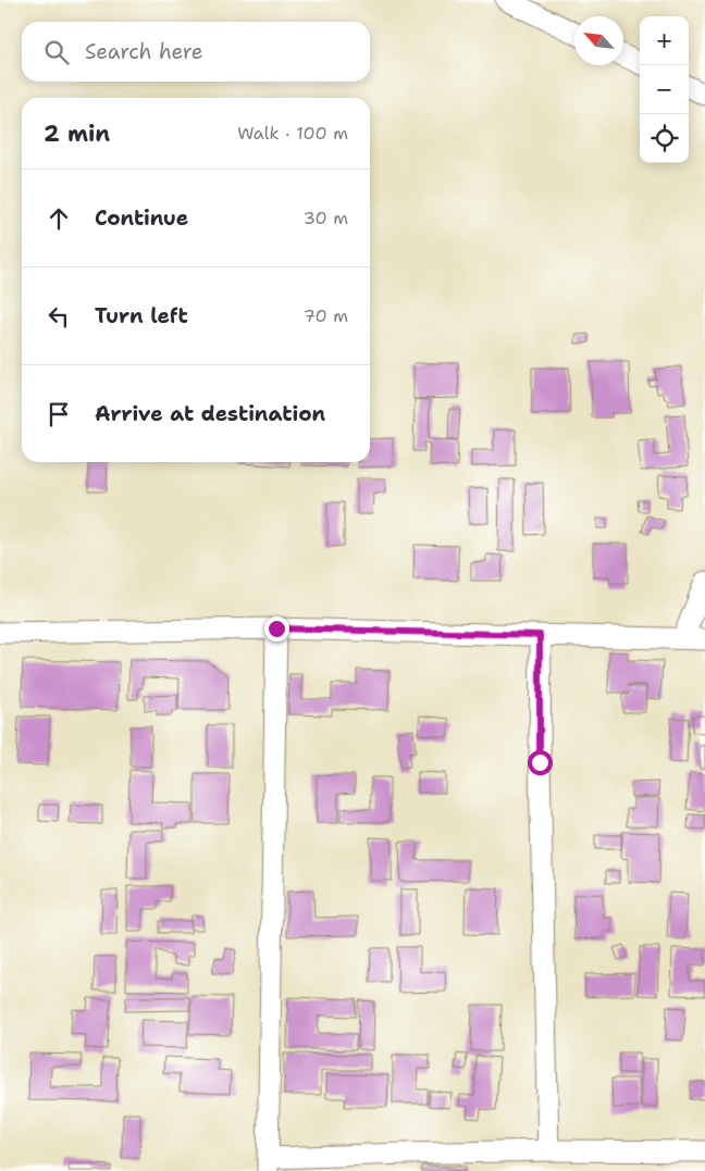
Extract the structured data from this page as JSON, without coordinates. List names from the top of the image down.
{
  "north": "top left",
  "page": {
    "map_buttons": ["+", "−"],
    "search": "Search here",
    "heading": ["2 min", "Walk · 100 m"],
    "list": [
      ["Continue", "30 m"],
      ["Turn left", "70 m"],
      "Arrive at destination"
    ]
  }
}
